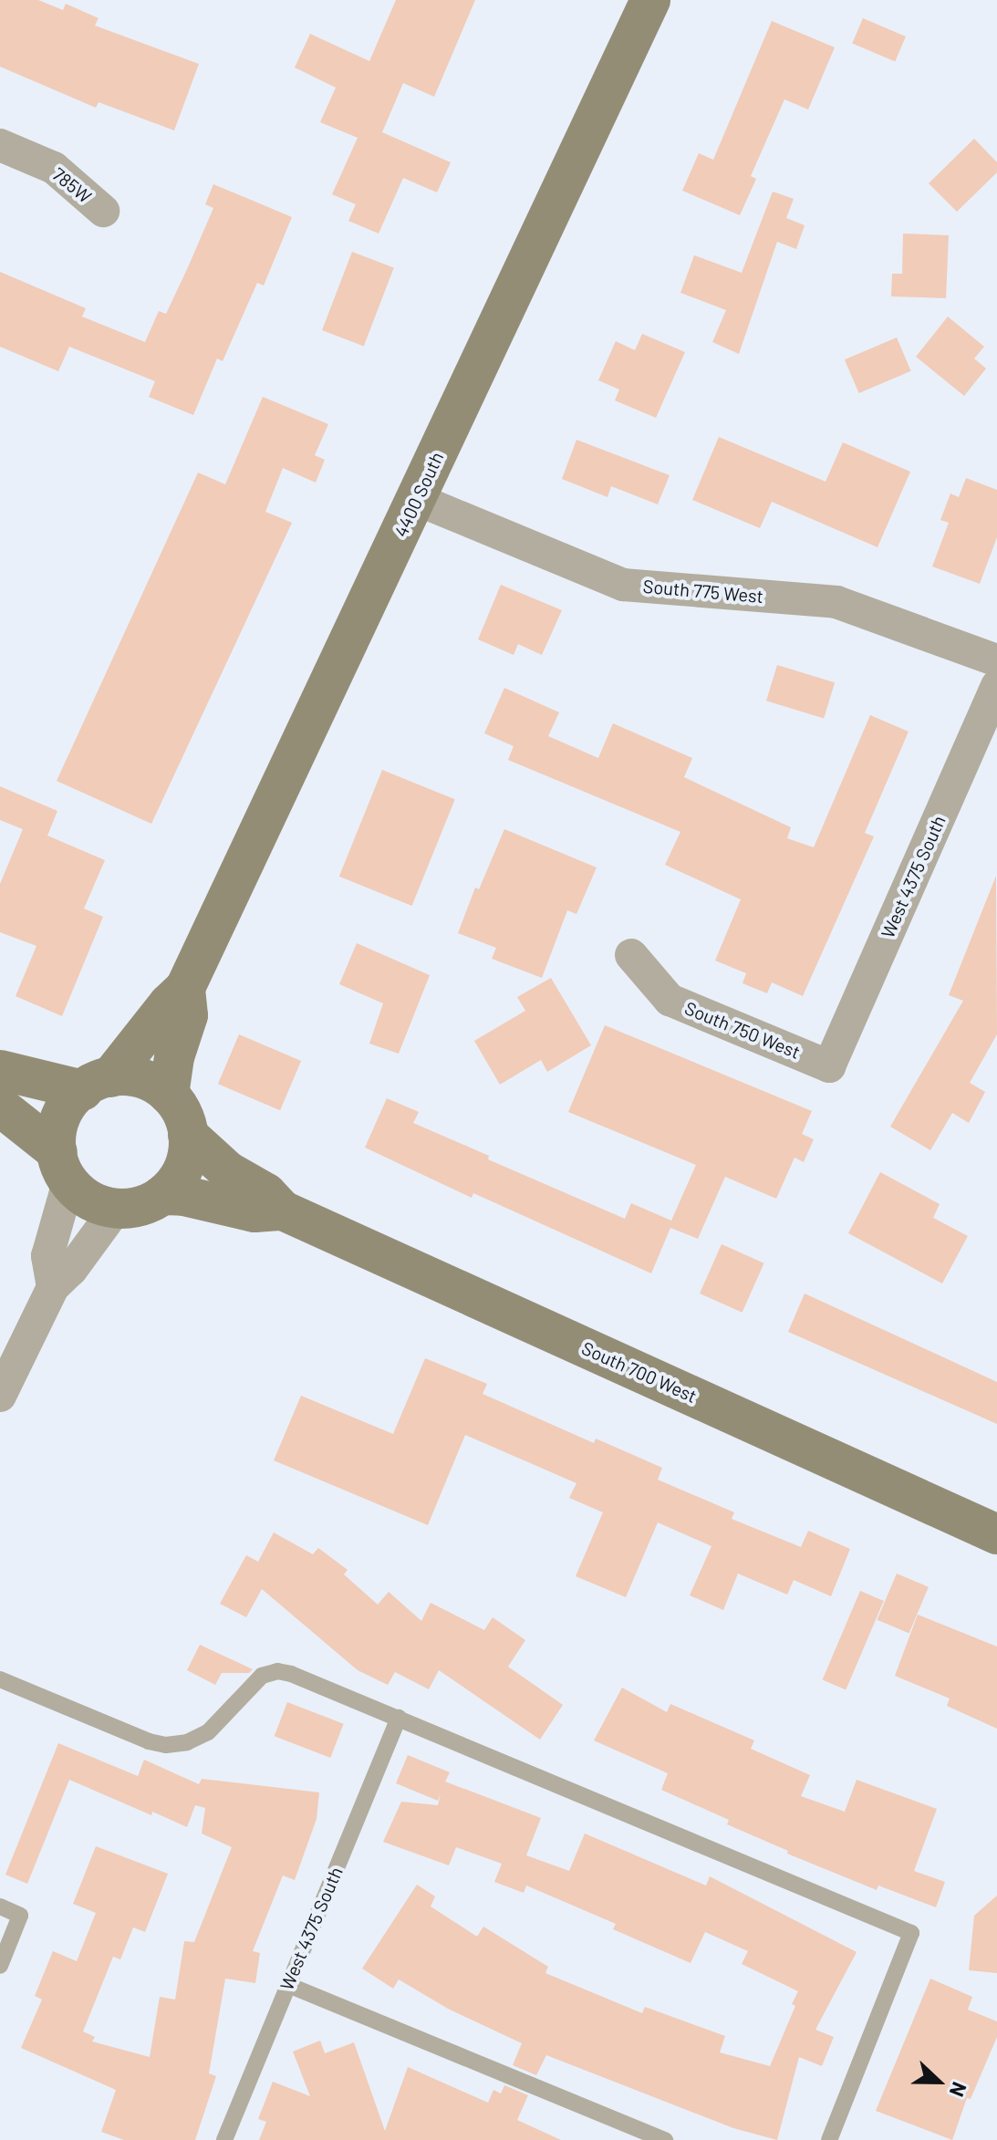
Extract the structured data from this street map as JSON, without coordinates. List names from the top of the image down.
{
  "streets": {
    "street": [
      "785W",
      "4400 South",
      "South 775 West",
      "West 4375 South",
      "South 750 West",
      "South 700 West"
    ]
  },
  "crossings": [
    ["4400 South", "South 775 West"],
    ["West 4375 South", "South 750 West"]
  ],
  "north": "right"
}
